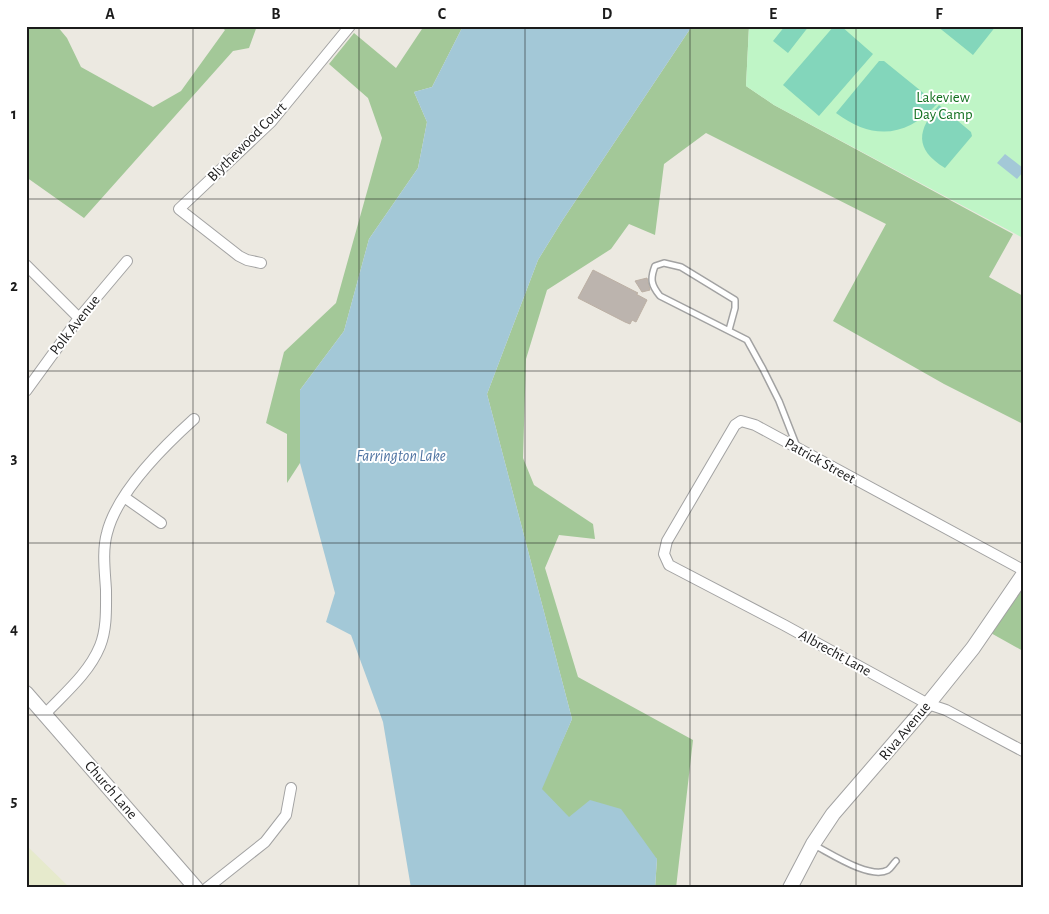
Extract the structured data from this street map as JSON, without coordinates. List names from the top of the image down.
{
  "streets": {
    "street": [
      "Blythewood Court",
      "Polk Avenue",
      "Patrick Street",
      "Albrecht Lane",
      "Riva Avenue",
      "Church Lane"
    ]
  },
  "crossings": [
    ["Patrick Street", "Albrecht Lane"],
    ["Albrecht Lane", "Riva Avenue"]
  ],
  "water": ["Farrington Lake"],
  "parks": ["Lakeview Day Camp"],
  "grid": {
    "columns": [
      "A",
      "B",
      "C",
      "D",
      "E",
      "F"
    ],
    "rows": [
      "1",
      "2",
      "3",
      "4",
      "5"
    ]
  }
}
